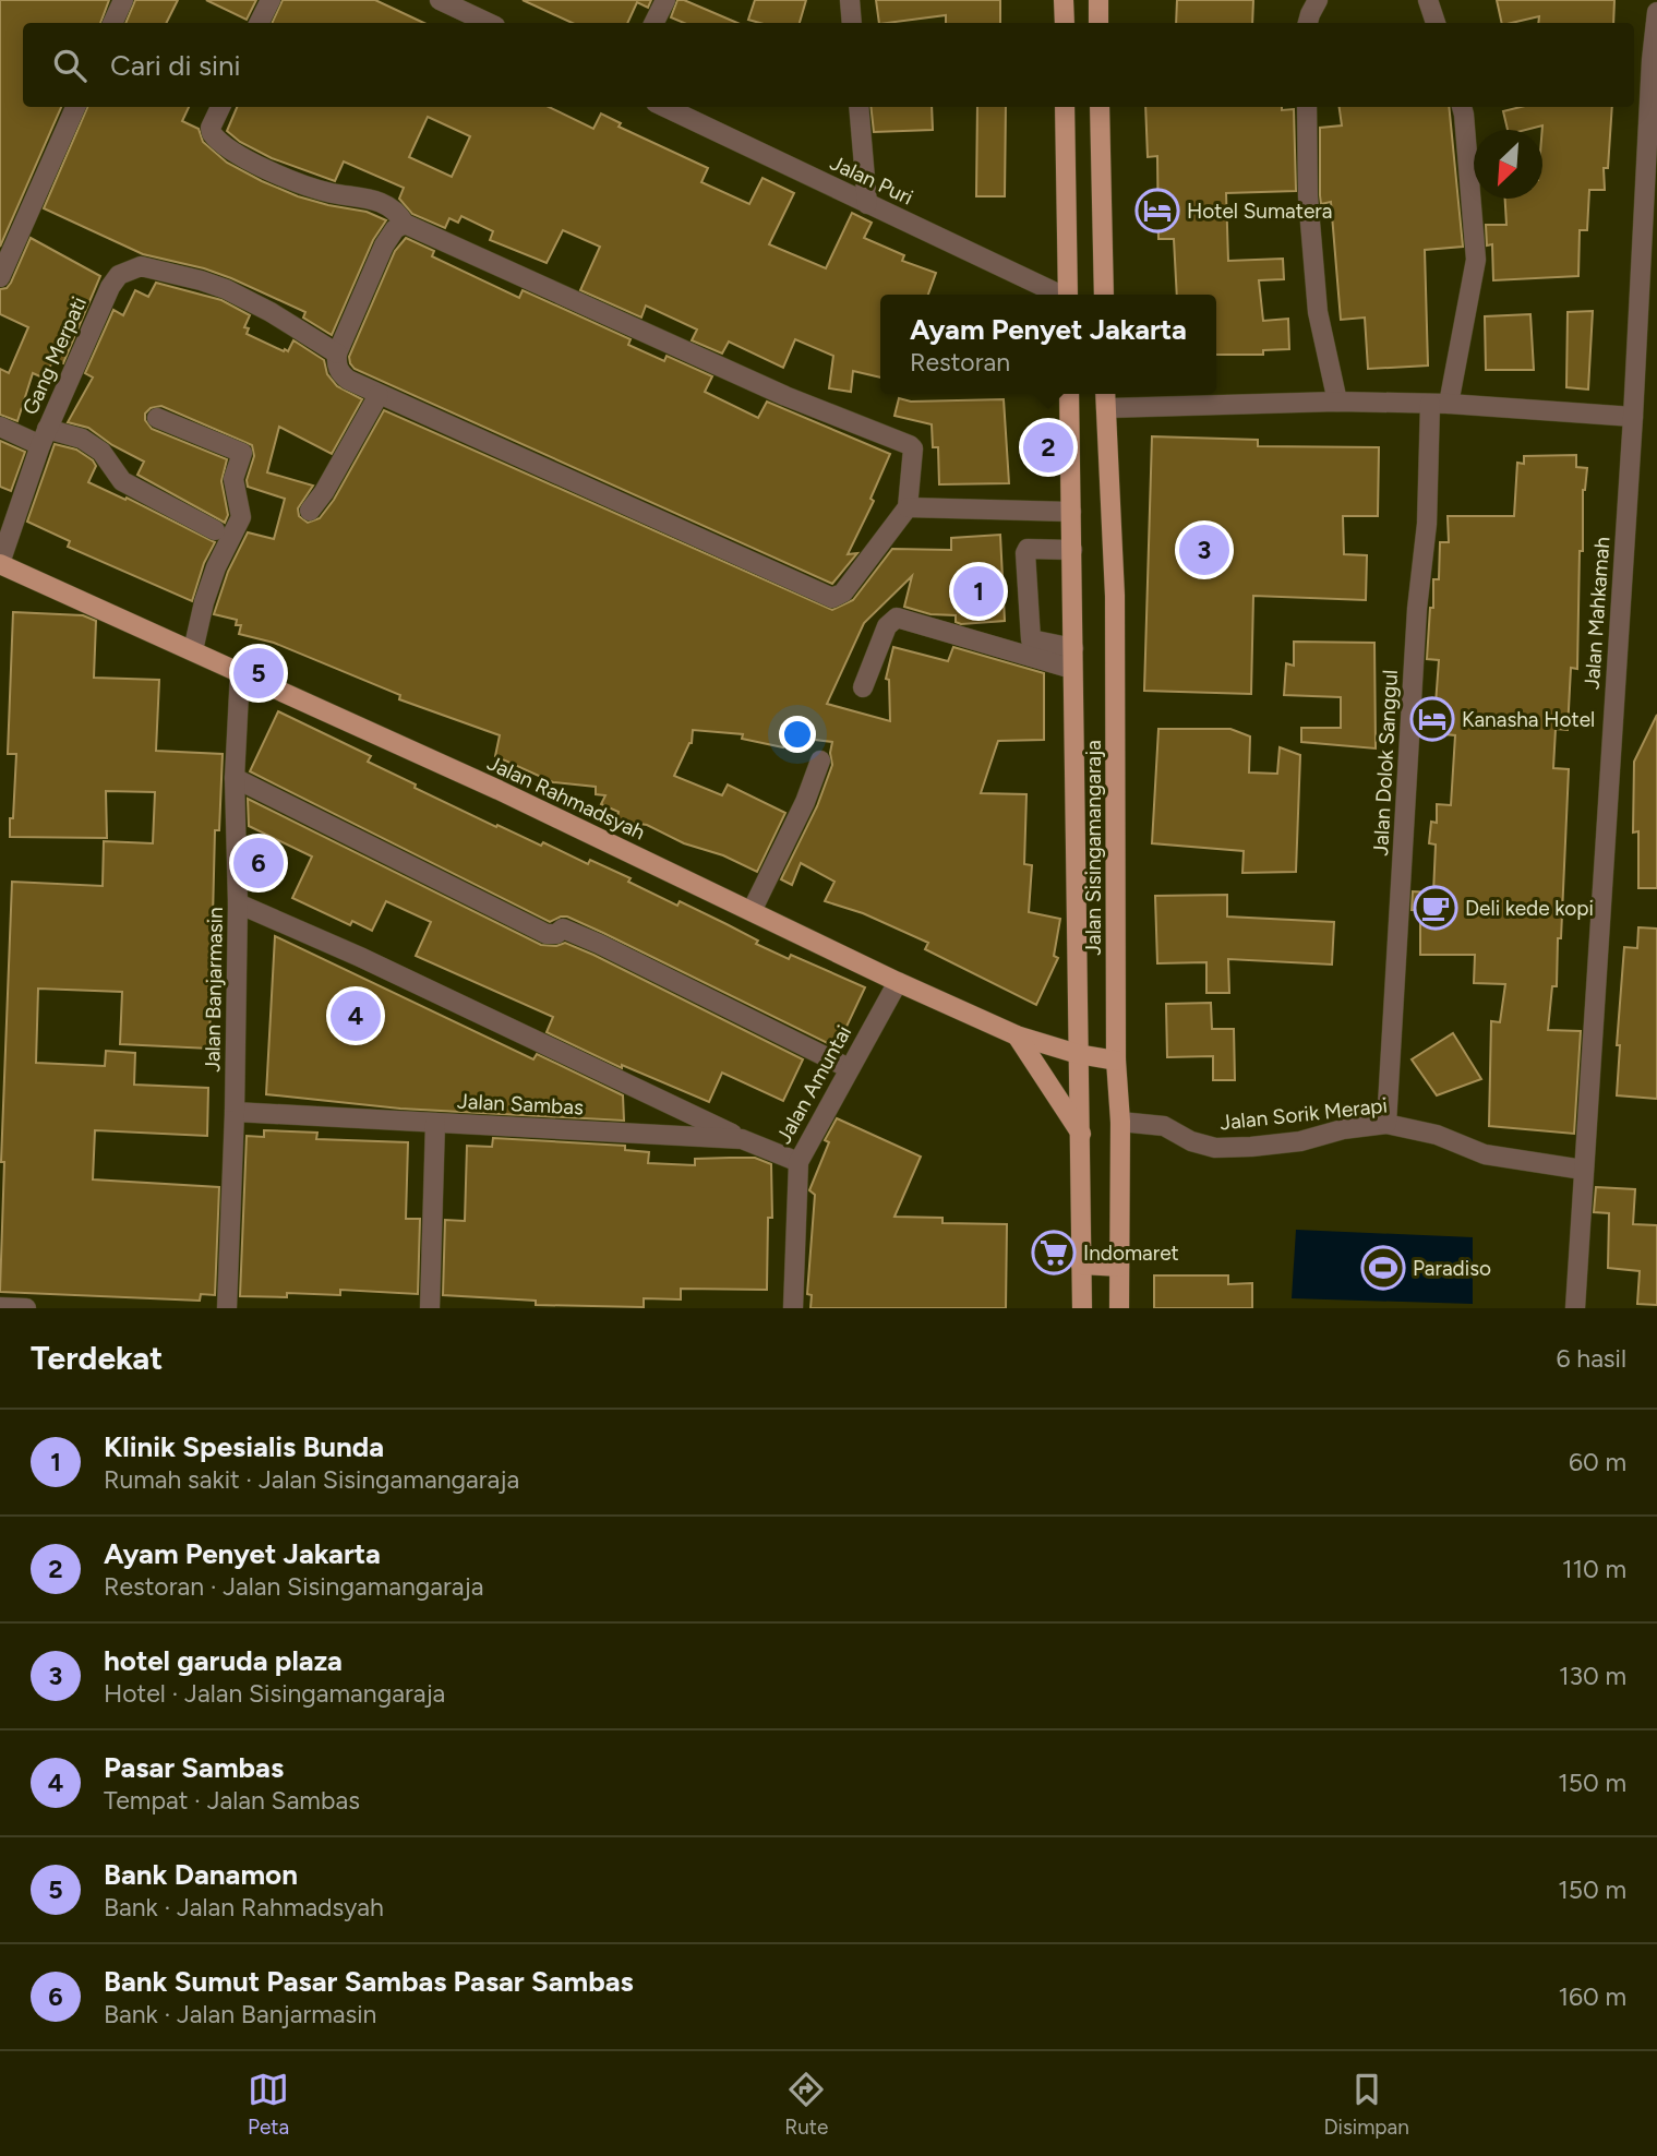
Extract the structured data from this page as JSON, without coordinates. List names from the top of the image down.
{
  "streets": {
    "main road": ["Jalan Rahmadsyah", "Jalan Sisingamangaraja"],
    "street": [
      "Jalan Puri",
      "Gang Merpati",
      "Jalan Mahkamah",
      "Jalan Dolok Sanggul",
      "Jalan Banjarmasin",
      "Jalan Amuntai",
      "Jalan Sambas",
      "Jalan Sorik Merapi"
    ]
  },
  "crossings": [
    ["Gang Merpati", "Jalan Rahmadsyah"],
    ["Jalan Mahkamah", "Jalan Sorik Merapi"],
    ["Jalan Dolok Sanggul", "Jalan Sorik Merapi"],
    ["Jalan Rahmadsyah", "Jalan Sisingamangaraja"],
    ["Jalan Rahmadsyah", "Jalan Banjarmasin"],
    ["Jalan Rahmadsyah", "Jalan Amuntai"],
    ["Jalan Sisingamangaraja", "Jalan Sorik Merapi"],
    ["Jalan Banjarmasin", "Jalan Sambas"],
    ["Jalan Amuntai", "Jalan Sambas"]
  ],
  "places": {
    "hotel": ["Hotel Sumatera", "Kanasha Hotel"],
    "cafe": ["Deli kede kopi"],
    "supermarket": ["Indomaret"],
    "sports": ["Paradiso"]
  },
  "north": "bottom left",
  "page": {
    "search": "Cari di sini",
    "popup": ["Ayam Penyet Jakarta", "Restoran"],
    "pins": [
      "2",
      "3",
      "1",
      "5",
      "6",
      "4"
    ],
    "heading": ["Terdekat", "6 hasil"],
    "list": [
      {
        "mark": "1",
        "name": "Klinik Spesialis Bunda",
        "note": "Rumah sakit · Jalan Sisingamangaraja",
        "value": "60 m"
      },
      {
        "mark": "2",
        "name": "Ayam Penyet Jakarta",
        "note": "Restoran · Jalan Sisingamangaraja",
        "value": "110 m"
      },
      {
        "mark": "3",
        "name": "hotel garuda plaza",
        "note": "Hotel · Jalan Sisingamangaraja",
        "value": "130 m"
      },
      {
        "mark": "4",
        "name": "Pasar Sambas",
        "note": "Tempat · Jalan Sambas",
        "value": "150 m"
      },
      {
        "mark": "5",
        "name": "Bank Danamon",
        "note": "Bank · Jalan Rahmadsyah",
        "value": "150 m"
      },
      {
        "mark": "6",
        "name": "Bank Sumut Pasar Sambas Pasar Sambas",
        "note": "Bank · Jalan Banjarmasin",
        "value": "160 m"
      }
    ],
    "nav": ["Peta", "Rute", "Disimpan"]
  }
}
